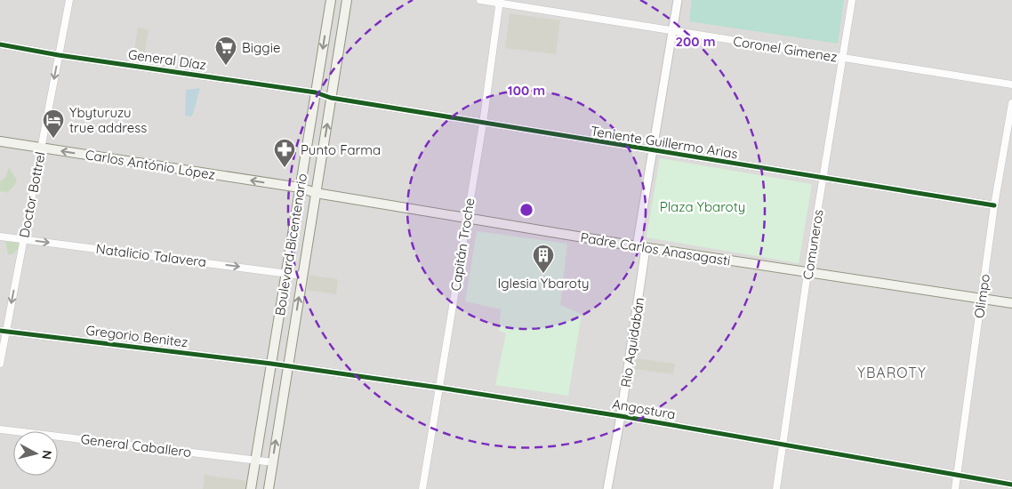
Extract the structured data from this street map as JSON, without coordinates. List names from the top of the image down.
{
  "streets": {
    "main road": ["Carlos António López", "Boulevard Bicentenario", "Padre Carlos Anasagasti"],
    "street": [
      "Coronel Gimenez",
      "General Díaz",
      "Teniente Guillermo Arias",
      "Doctor Bottrel",
      "Capitán Troche",
      "Comuneros",
      "Natalicio Talavera",
      "Olimpo",
      "Gregorio Benitez",
      "Rio Aquidabán",
      "Angostura",
      "General Caballero"
    ]
  },
  "crossings": [
    ["Coronel Gimenez", "Capitán Troche"],
    ["Coronel Gimenez", "Comuneros"],
    ["Coronel Gimenez", "Rio Aquidabán"],
    ["General Díaz", "Teniente Guillermo Arias"],
    ["General Díaz", "Doctor Bottrel"],
    ["General Díaz", "Boulevard Bicentenario"],
    ["Teniente Guillermo Arias", "Boulevard Bicentenario"],
    ["Teniente Guillermo Arias", "Capitán Troche"],
    ["Teniente Guillermo Arias", "Comuneros"],
    ["Teniente Guillermo Arias", "Olimpo"],
    ["Teniente Guillermo Arias", "Rio Aquidabán"],
    ["Carlos António López", "Doctor Bottrel"],
    ["Carlos António López", "Boulevard Bicentenario"],
    ["Carlos António López", "Padre Carlos Anasagasti"],
    ["Doctor Bottrel", "Natalicio Talavera"],
    ["Doctor Bottrel", "Gregorio Benitez"],
    ["Boulevard Bicentenario", "Padre Carlos Anasagasti"],
    ["Boulevard Bicentenario", "Natalicio Talavera"],
    ["Boulevard Bicentenario", "Gregorio Benitez"],
    ["Boulevard Bicentenario", "Angostura"],
    ["Boulevard Bicentenario", "General Caballero"],
    ["Capitán Troche", "Padre Carlos Anasagasti"],
    ["Capitán Troche", "Angostura"],
    ["Comuneros", "Padre Carlos Anasagasti"],
    ["Comuneros", "Angostura"],
    ["Padre Carlos Anasagasti", "Olimpo"],
    ["Padre Carlos Anasagasti", "Rio Aquidabán"],
    ["Olimpo", "Angostura"],
    ["Gregorio Benitez", "Angostura"],
    ["Rio Aquidabán", "Angostura"]
  ],
  "one_way": ["Carlos António López", "Doctor Bottrel", "Natalicio Talavera"],
  "districts": ["YBAROTY"],
  "parks": ["Plaza Ybaroty"],
  "places": {
    "supermarket": ["Biggie"],
    "hotel": ["Ybyturuzu true address"],
    "pharmacy": ["Punto Farma"],
    "building": ["Iglesia Ybaroty"]
  },
  "north": "right",
  "rings": ["200 m", "100 m"]
}
